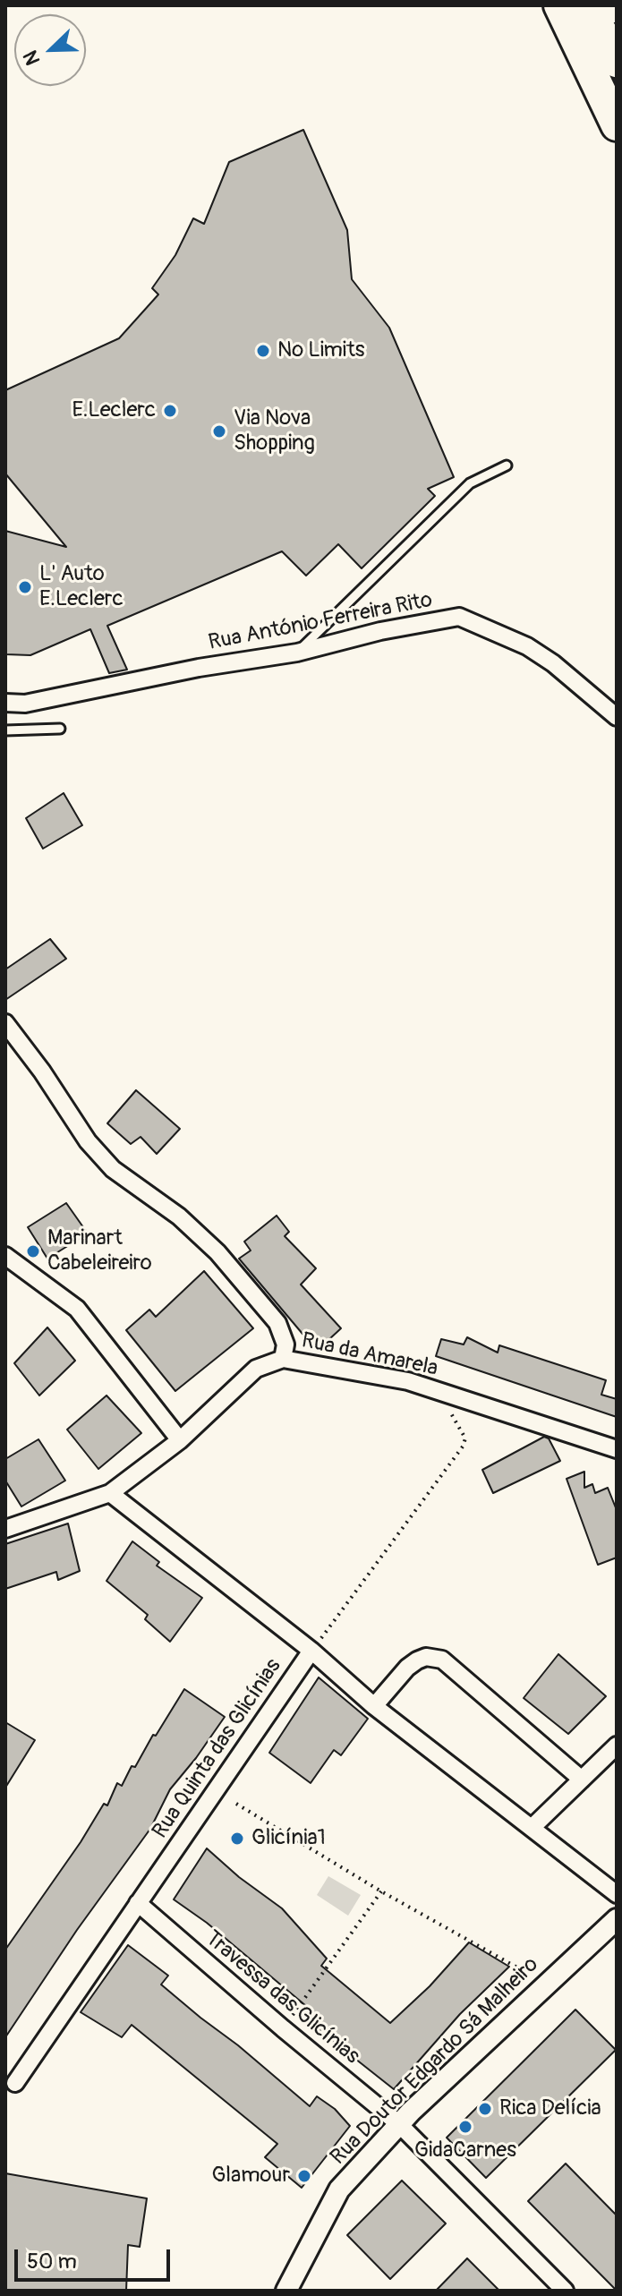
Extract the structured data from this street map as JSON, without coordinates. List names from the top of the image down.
{
  "streets": {
    "street": [
      "Rua António Ferreira Rito",
      "Rua da Amarela",
      "Rua Quinta das Glicínias",
      "Travessa das Glicínias",
      "Rua Doutor Edgardo Sá Malheiro"
    ]
  },
  "crossings": [
    ["Rua da Amarela", "Rua Quinta das Glicínias"],
    ["Rua Quinta das Glicínias", "Travessa das Glicínias"],
    ["Travessa das Glicínias", "Rua Doutor Edgardo Sá Malheiro"]
  ],
  "places": [
    "No Limits",
    "E.Leclerc",
    "Via Nova Shopping",
    "L' Auto E.Leclerc",
    "Marinart Cabeleireiro",
    "Glicínia1",
    "Rica Delícia",
    "GidaCarnes",
    "Glamour"
  ],
  "scale_bar": "50 m",
  "north": "bottom left"
}
